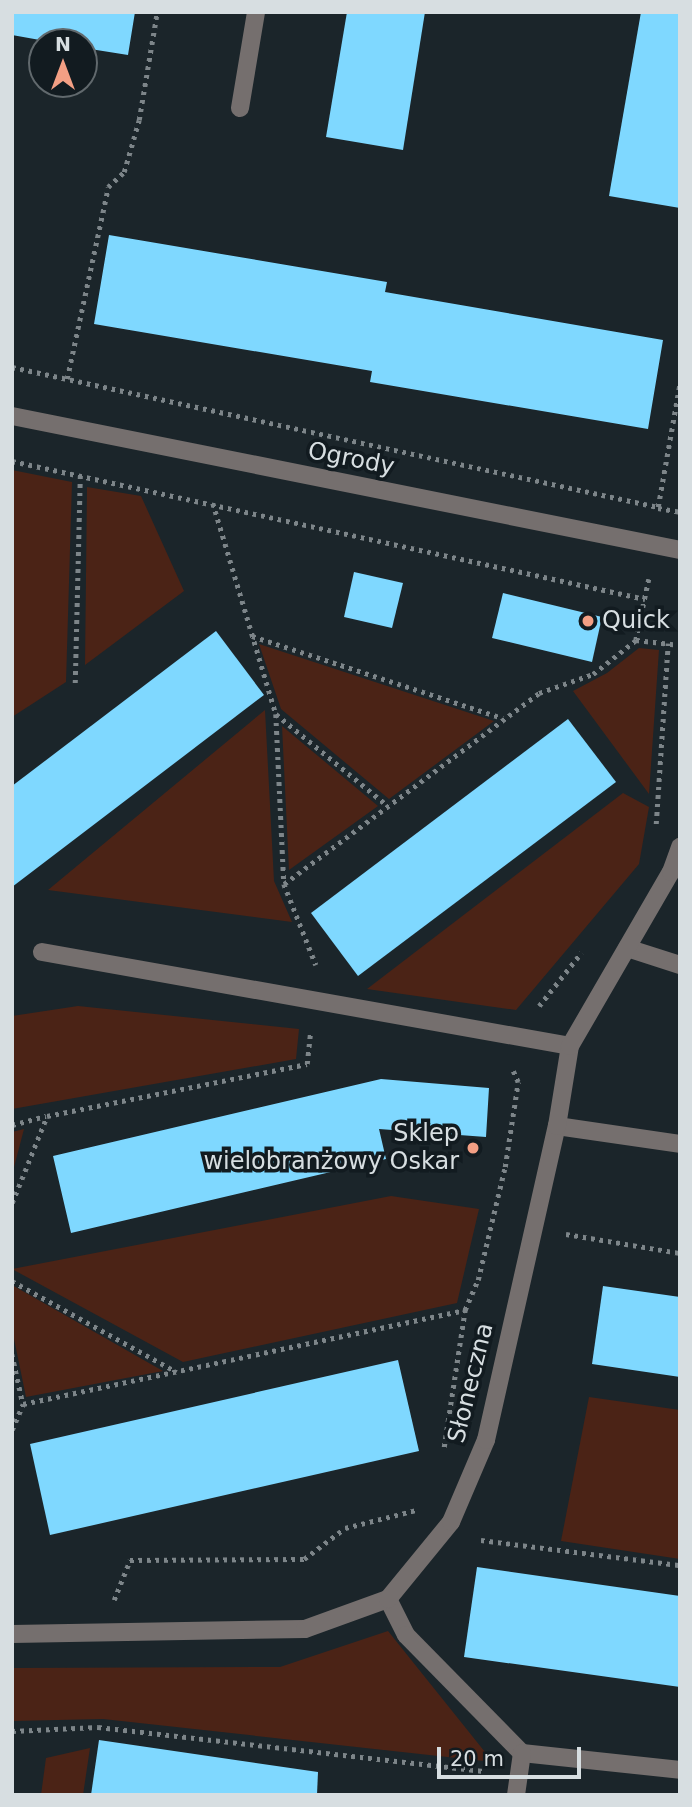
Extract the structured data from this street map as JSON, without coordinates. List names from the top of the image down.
{
  "streets": {
    "street": ["Ogrody", "Słoneczna"]
  },
  "places": ["Quick", "Sklep wielobranżowy Oskar"],
  "scale_bar": "20 m",
  "north": "top"
}
